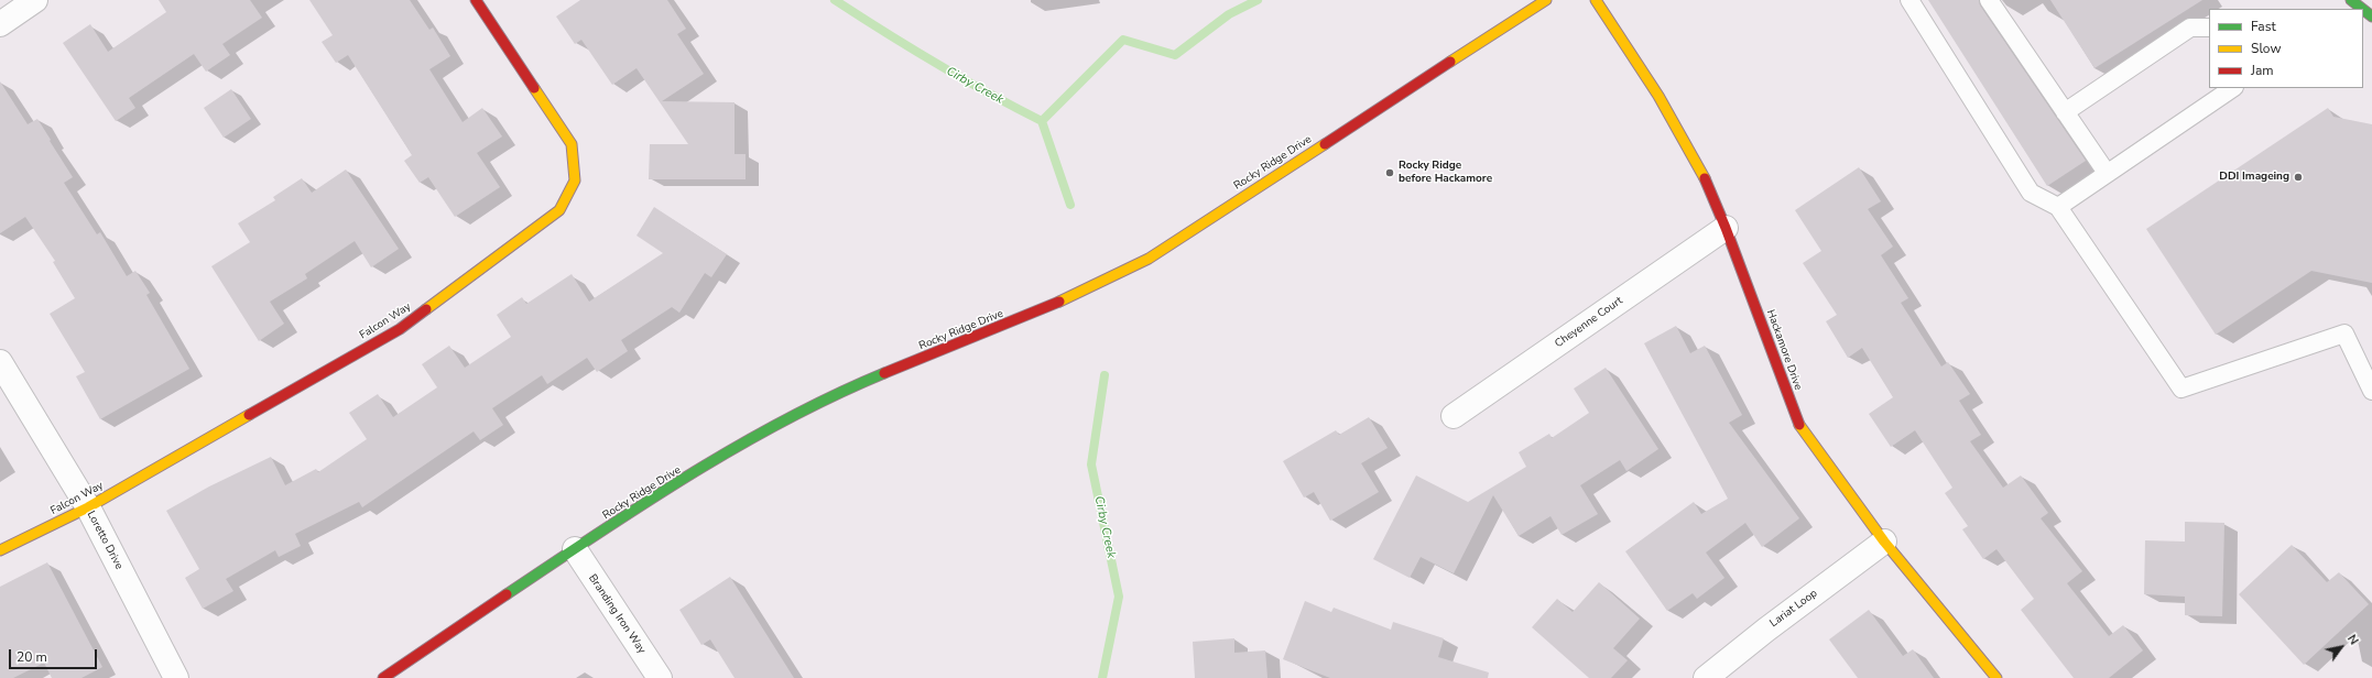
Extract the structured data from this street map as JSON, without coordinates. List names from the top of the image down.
{
  "streets": {
    "street": [
      "Rocky Ridge Drive",
      "Falcon Way",
      "Cheyenne Court",
      "Hackamore Drive",
      "Loretto Drive",
      "Lariat Loop",
      "Branding Iron Way"
    ]
  },
  "crossings": [
    ["Rocky Ridge Drive", "Branding Iron Way"],
    ["Falcon Way", "Loretto Drive"],
    ["Cheyenne Court", "Hackamore Drive"],
    ["Hackamore Drive", "Lariat Loop"]
  ],
  "water": ["Cirby Creek"],
  "places": ["Rocky Ridge before Hackamore", "DDI Imageing"],
  "legend": ["Fast", "Slow", "Jam"],
  "scale_bar": "20 m",
  "north": "top right"
}
